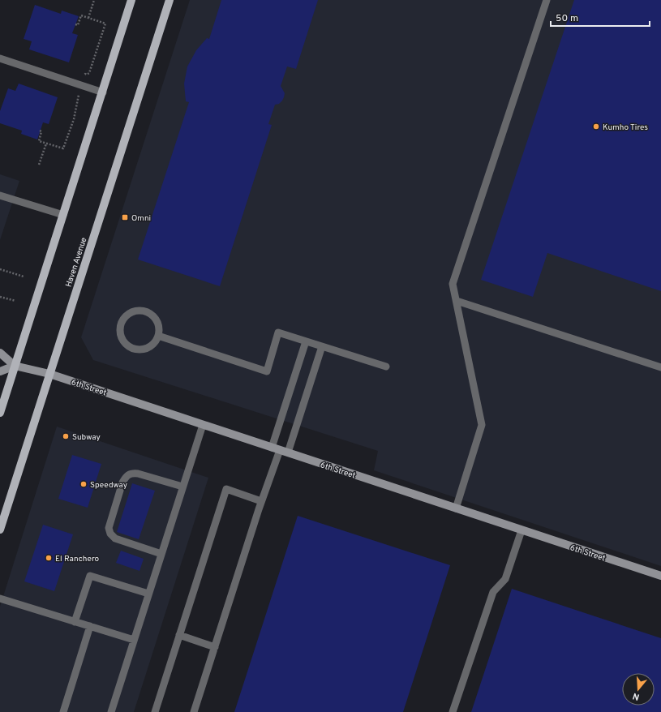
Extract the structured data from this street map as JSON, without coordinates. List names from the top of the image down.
{
  "streets": {
    "main road": ["Haven Avenue", "6th Street"]
  },
  "crossings": [
    ["Haven Avenue", "6th Street"]
  ],
  "places": {
    "other": [
      "Kumho Tires",
      "Subway",
      "Speedway",
      "El Ranchero"
    ],
    "transit": ["Omni"]
  },
  "scale_bar": "50 m",
  "north": "bottom"
}
